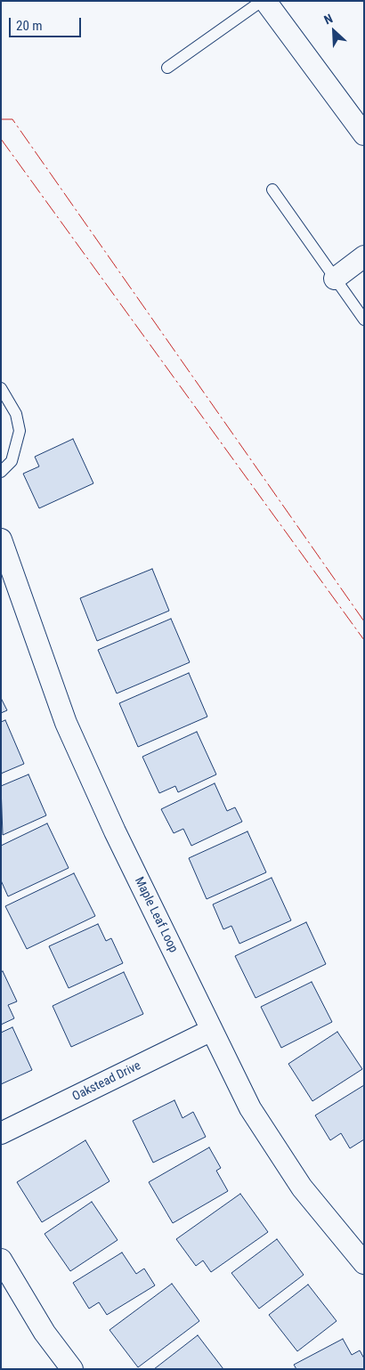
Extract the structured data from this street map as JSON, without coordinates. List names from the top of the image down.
{
  "streets": {
    "street": ["Maple Leaf Loop", "Oakstead Drive"]
  },
  "crossings": [
    ["Maple Leaf Loop", "Oakstead Drive"]
  ],
  "scale_bar": "20 m",
  "north": "top left"
}
